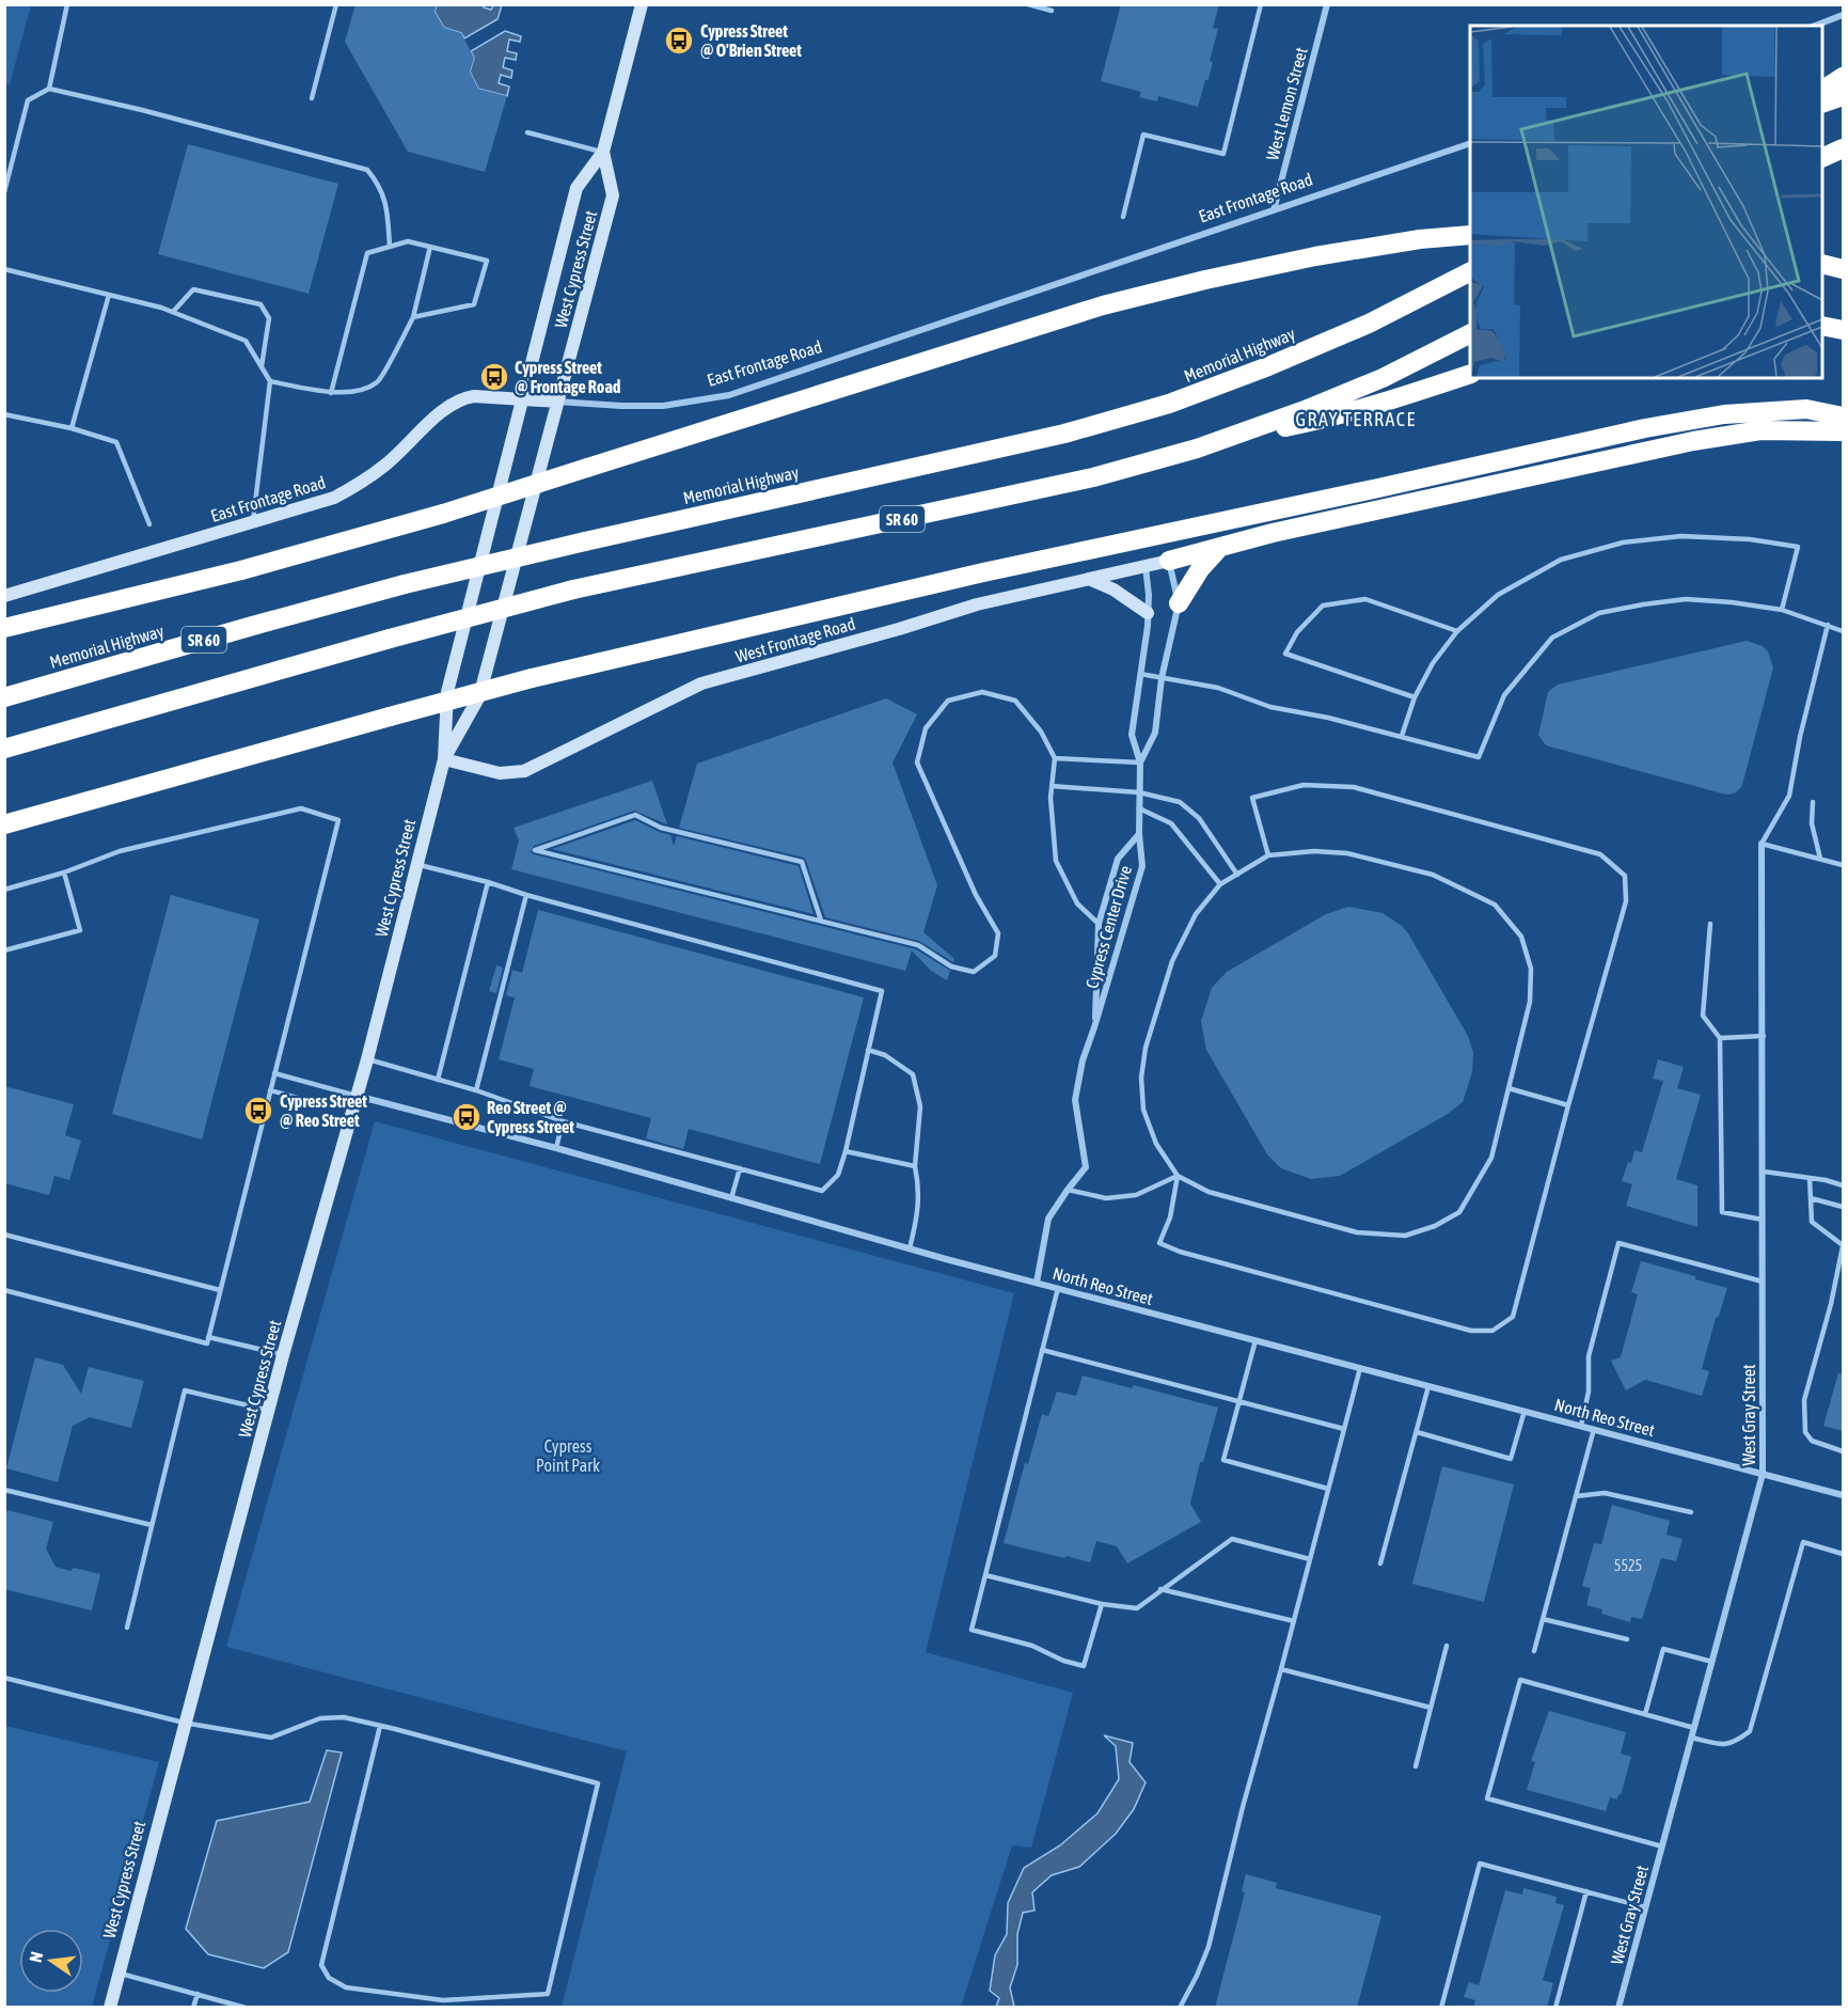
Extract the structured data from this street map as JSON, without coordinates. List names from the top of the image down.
{
  "streets": {
    "highway": ["Memorial Highway", "SR 60"],
    "street": [
      "West Lemon Street",
      "East Frontage Road",
      "West Cypress Street",
      "West Frontage Road",
      "Cypress Center Drive",
      "North Reo Street",
      "West Gray Street"
    ]
  },
  "crossings": [
    ["West Lemon Street", "East Frontage Road"],
    ["East Frontage Road", "West Cypress Street"],
    ["West Cypress Street", "West Frontage Road"],
    ["West Cypress Street", "North Reo Street"],
    ["West Frontage Road", "Cypress Center Drive"],
    ["Cypress Center Drive", "North Reo Street"],
    ["North Reo Street", "West Gray Street"]
  ],
  "districts": ["GRAY TERRACE"],
  "parks": ["Cypress Point Park"],
  "places": {
    "bus stop": [
      "Cypress Street @ O'Brien Street",
      "Cypress Street @ Frontage Road",
      "Cypress Street @ Reo Street",
      "Reo Street @ Cypress Street"
    ]
  },
  "house_numbers": ["5525"],
  "north": "left"
}
